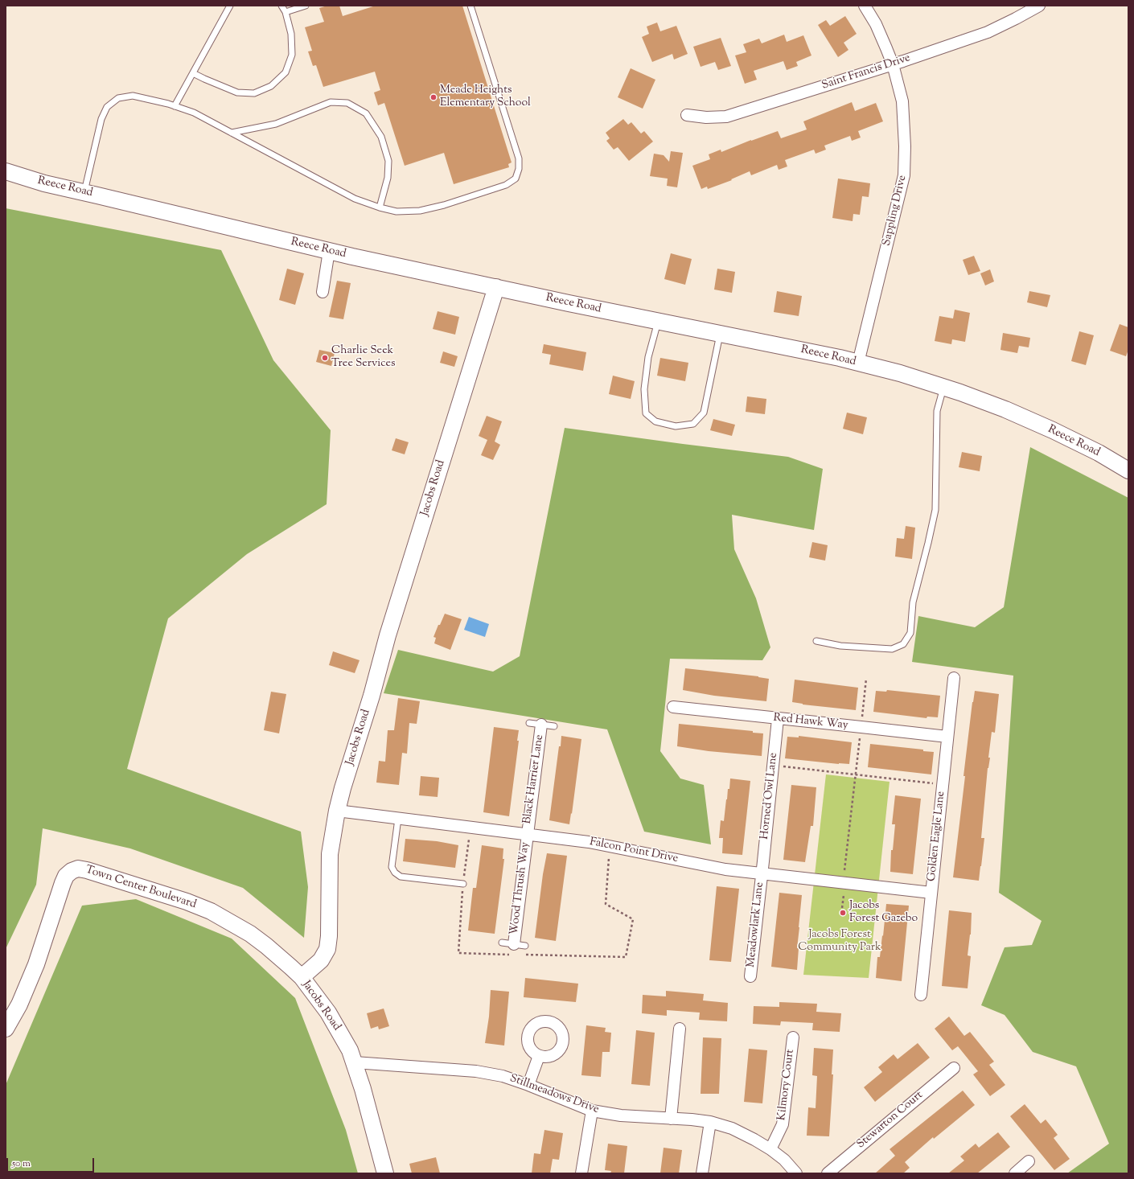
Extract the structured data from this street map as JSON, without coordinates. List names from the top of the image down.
{
  "streets": {
    "street": [
      "Saint Francis Drive",
      "Reece Road",
      "Sappling Drive",
      "Jacobs Road",
      "Red Hawk Way",
      "Black Harrier Lane",
      "Horned Owl Lane",
      "Golden Eagle Lane",
      "Falcon Point Drive",
      "Town Center Boulevard",
      "Wood Thrush Way",
      "Meadowlark Lane",
      "Kilmory Court",
      "Stillmeadows Drive",
      "Stewarton Court"
    ]
  },
  "crossings": [
    ["Saint Francis Drive", "Sappling Drive"],
    ["Reece Road", "Sappling Drive"],
    ["Reece Road", "Jacobs Road"],
    ["Jacobs Road", "Falcon Point Drive"],
    ["Jacobs Road", "Town Center Boulevard"],
    ["Jacobs Road", "Stillmeadows Drive"],
    ["Red Hawk Way", "Horned Owl Lane"],
    ["Red Hawk Way", "Golden Eagle Lane"],
    ["Black Harrier Lane", "Falcon Point Drive"],
    ["Black Harrier Lane", "Wood Thrush Way"],
    ["Horned Owl Lane", "Falcon Point Drive"],
    ["Horned Owl Lane", "Meadowlark Lane"],
    ["Golden Eagle Lane", "Falcon Point Drive"],
    ["Falcon Point Drive", "Wood Thrush Way"],
    ["Falcon Point Drive", "Meadowlark Lane"],
    ["Kilmory Court", "Stillmeadows Drive"]
  ],
  "parks": ["Jacobs Forest Community Park"],
  "places": ["Meade Heights Elementary School", "Charlie Seek Tree Services", "Jacobs Forest Gazebo"],
  "scale_bar": "50 m"
}
